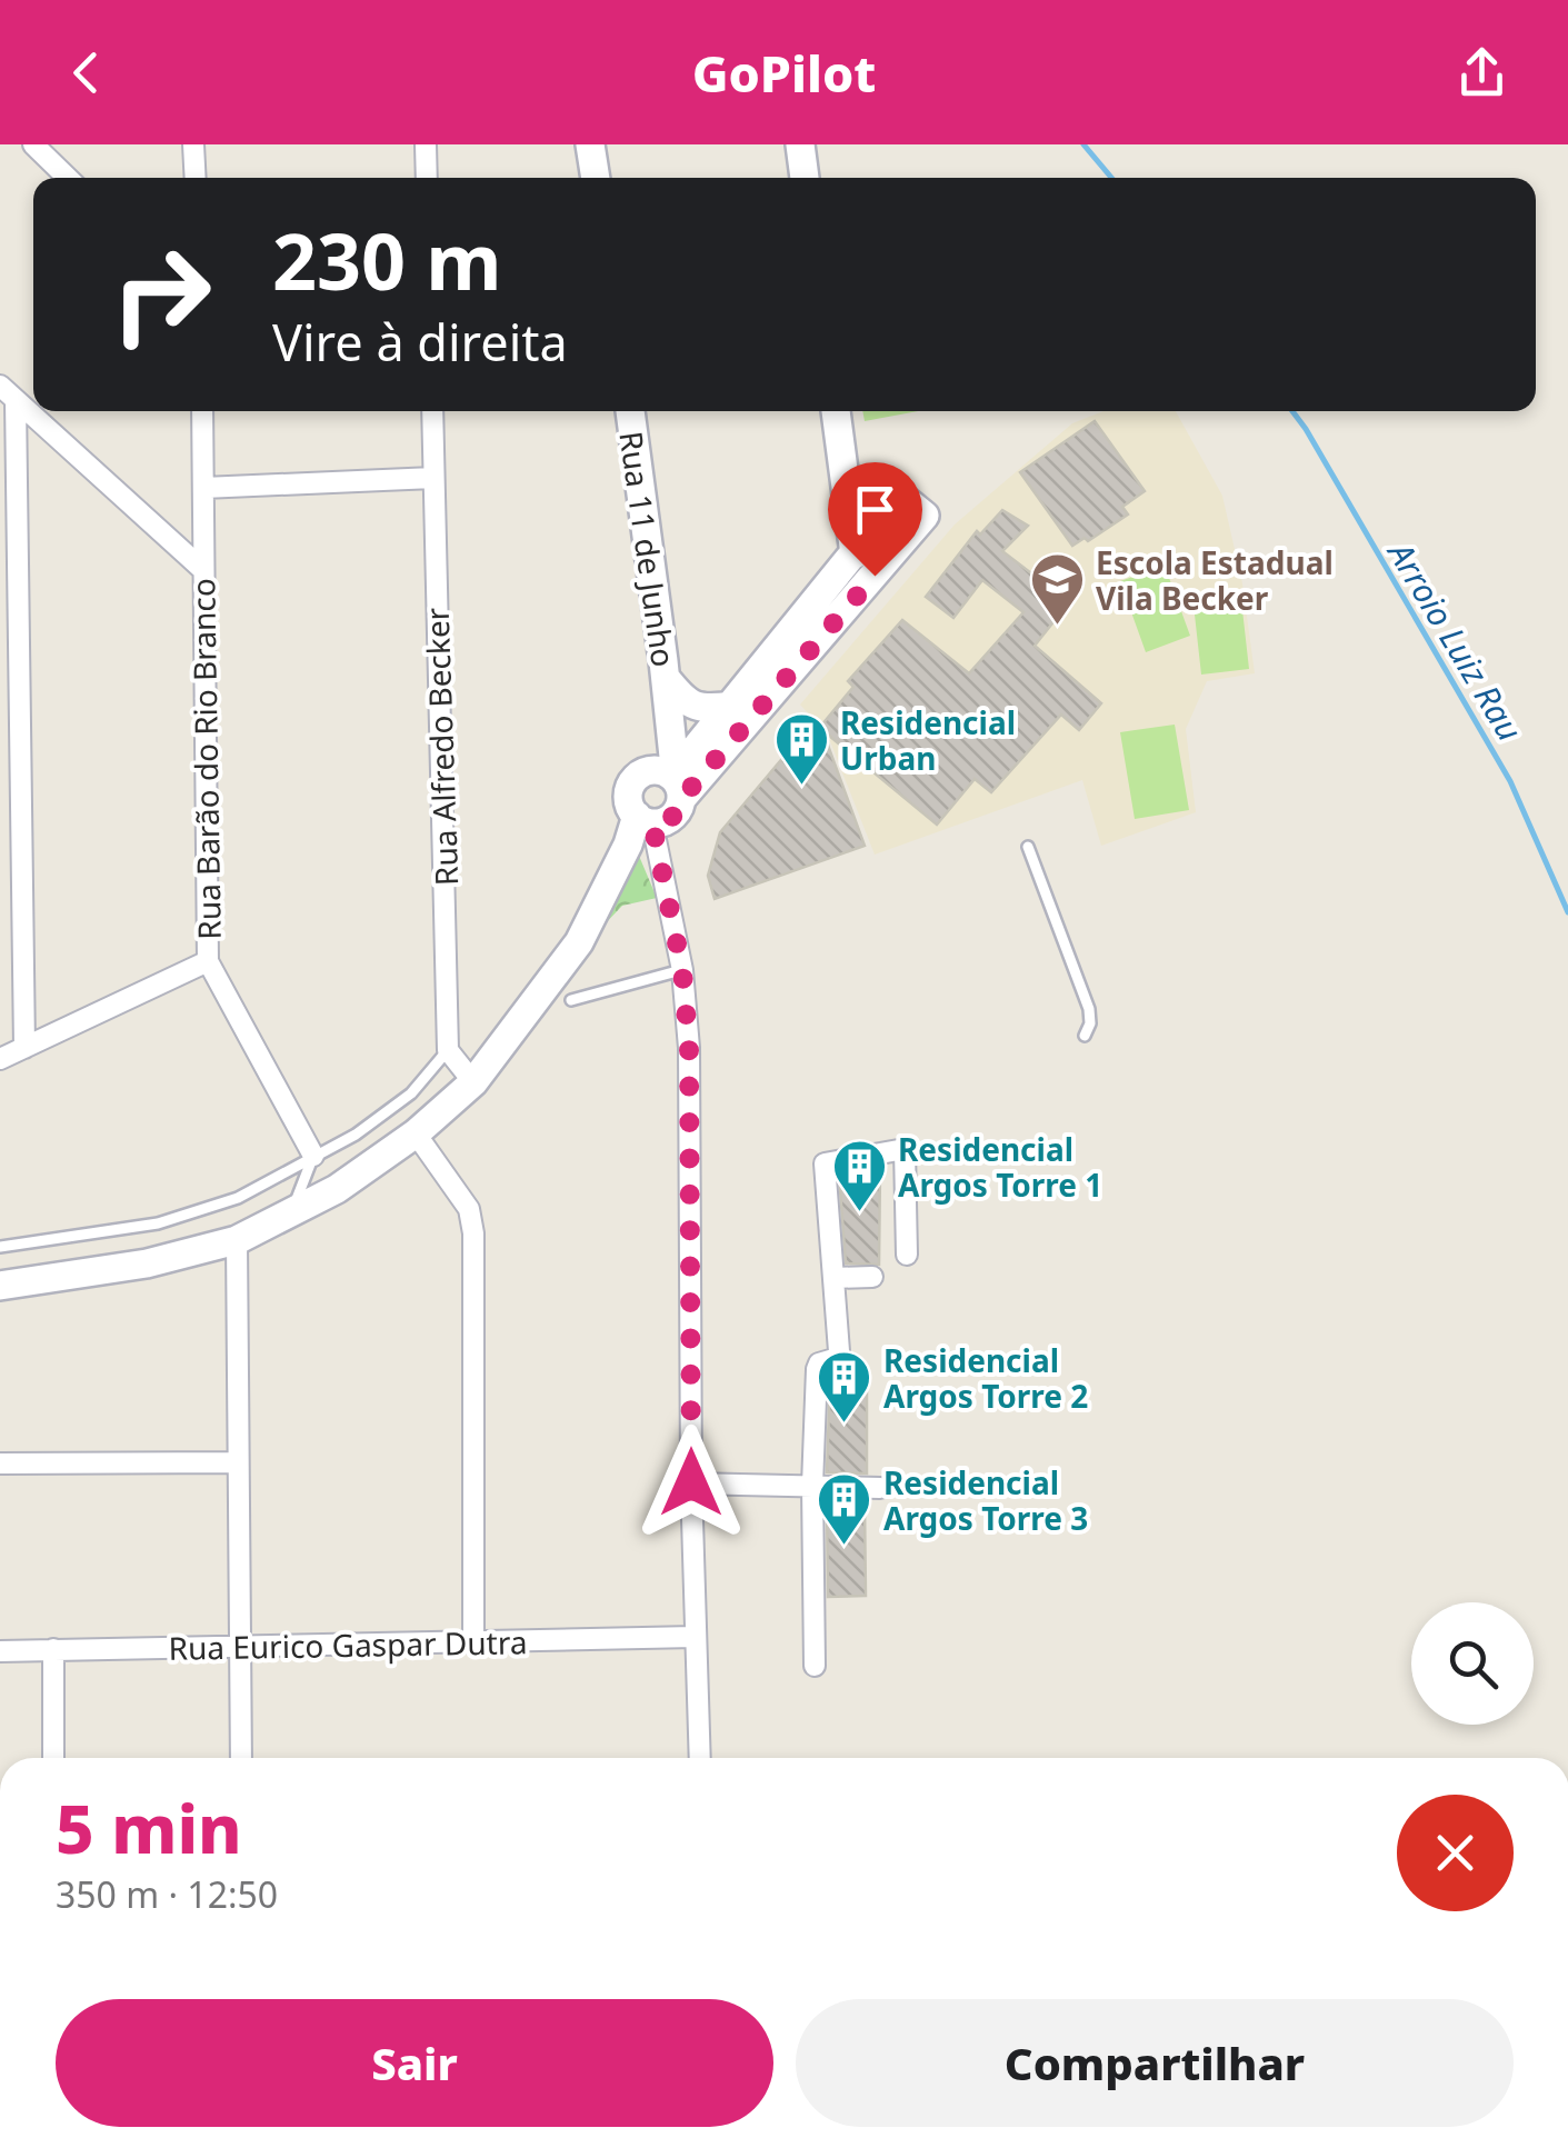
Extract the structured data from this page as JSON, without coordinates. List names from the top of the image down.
{
  "streets": {
    "main road": ["Rua 11 de Junho"],
    "street": ["Rua Alfredo Becker", "Rua Barão do Rio Branco", "Rua Eurico Gaspar Dutra"]
  },
  "water": ["Arroio Luiz Rau"],
  "places": {
    "school or university": ["Escola Estadual Vila Becker"],
    "building": [
      "Residencial Urban",
      "Residencial Argos Torre 1",
      "Residencial Argos Torre 2",
      "Residencial Argos Torre 3"
    ]
  },
  "page": {
    "header": "GoPilot",
    "turn": ["230 m", "Vire à direita"],
    "heading": ["5 min", "350 m · 12:50"],
    "buttons": ["Sair", "Compartilhar"]
  }
}
